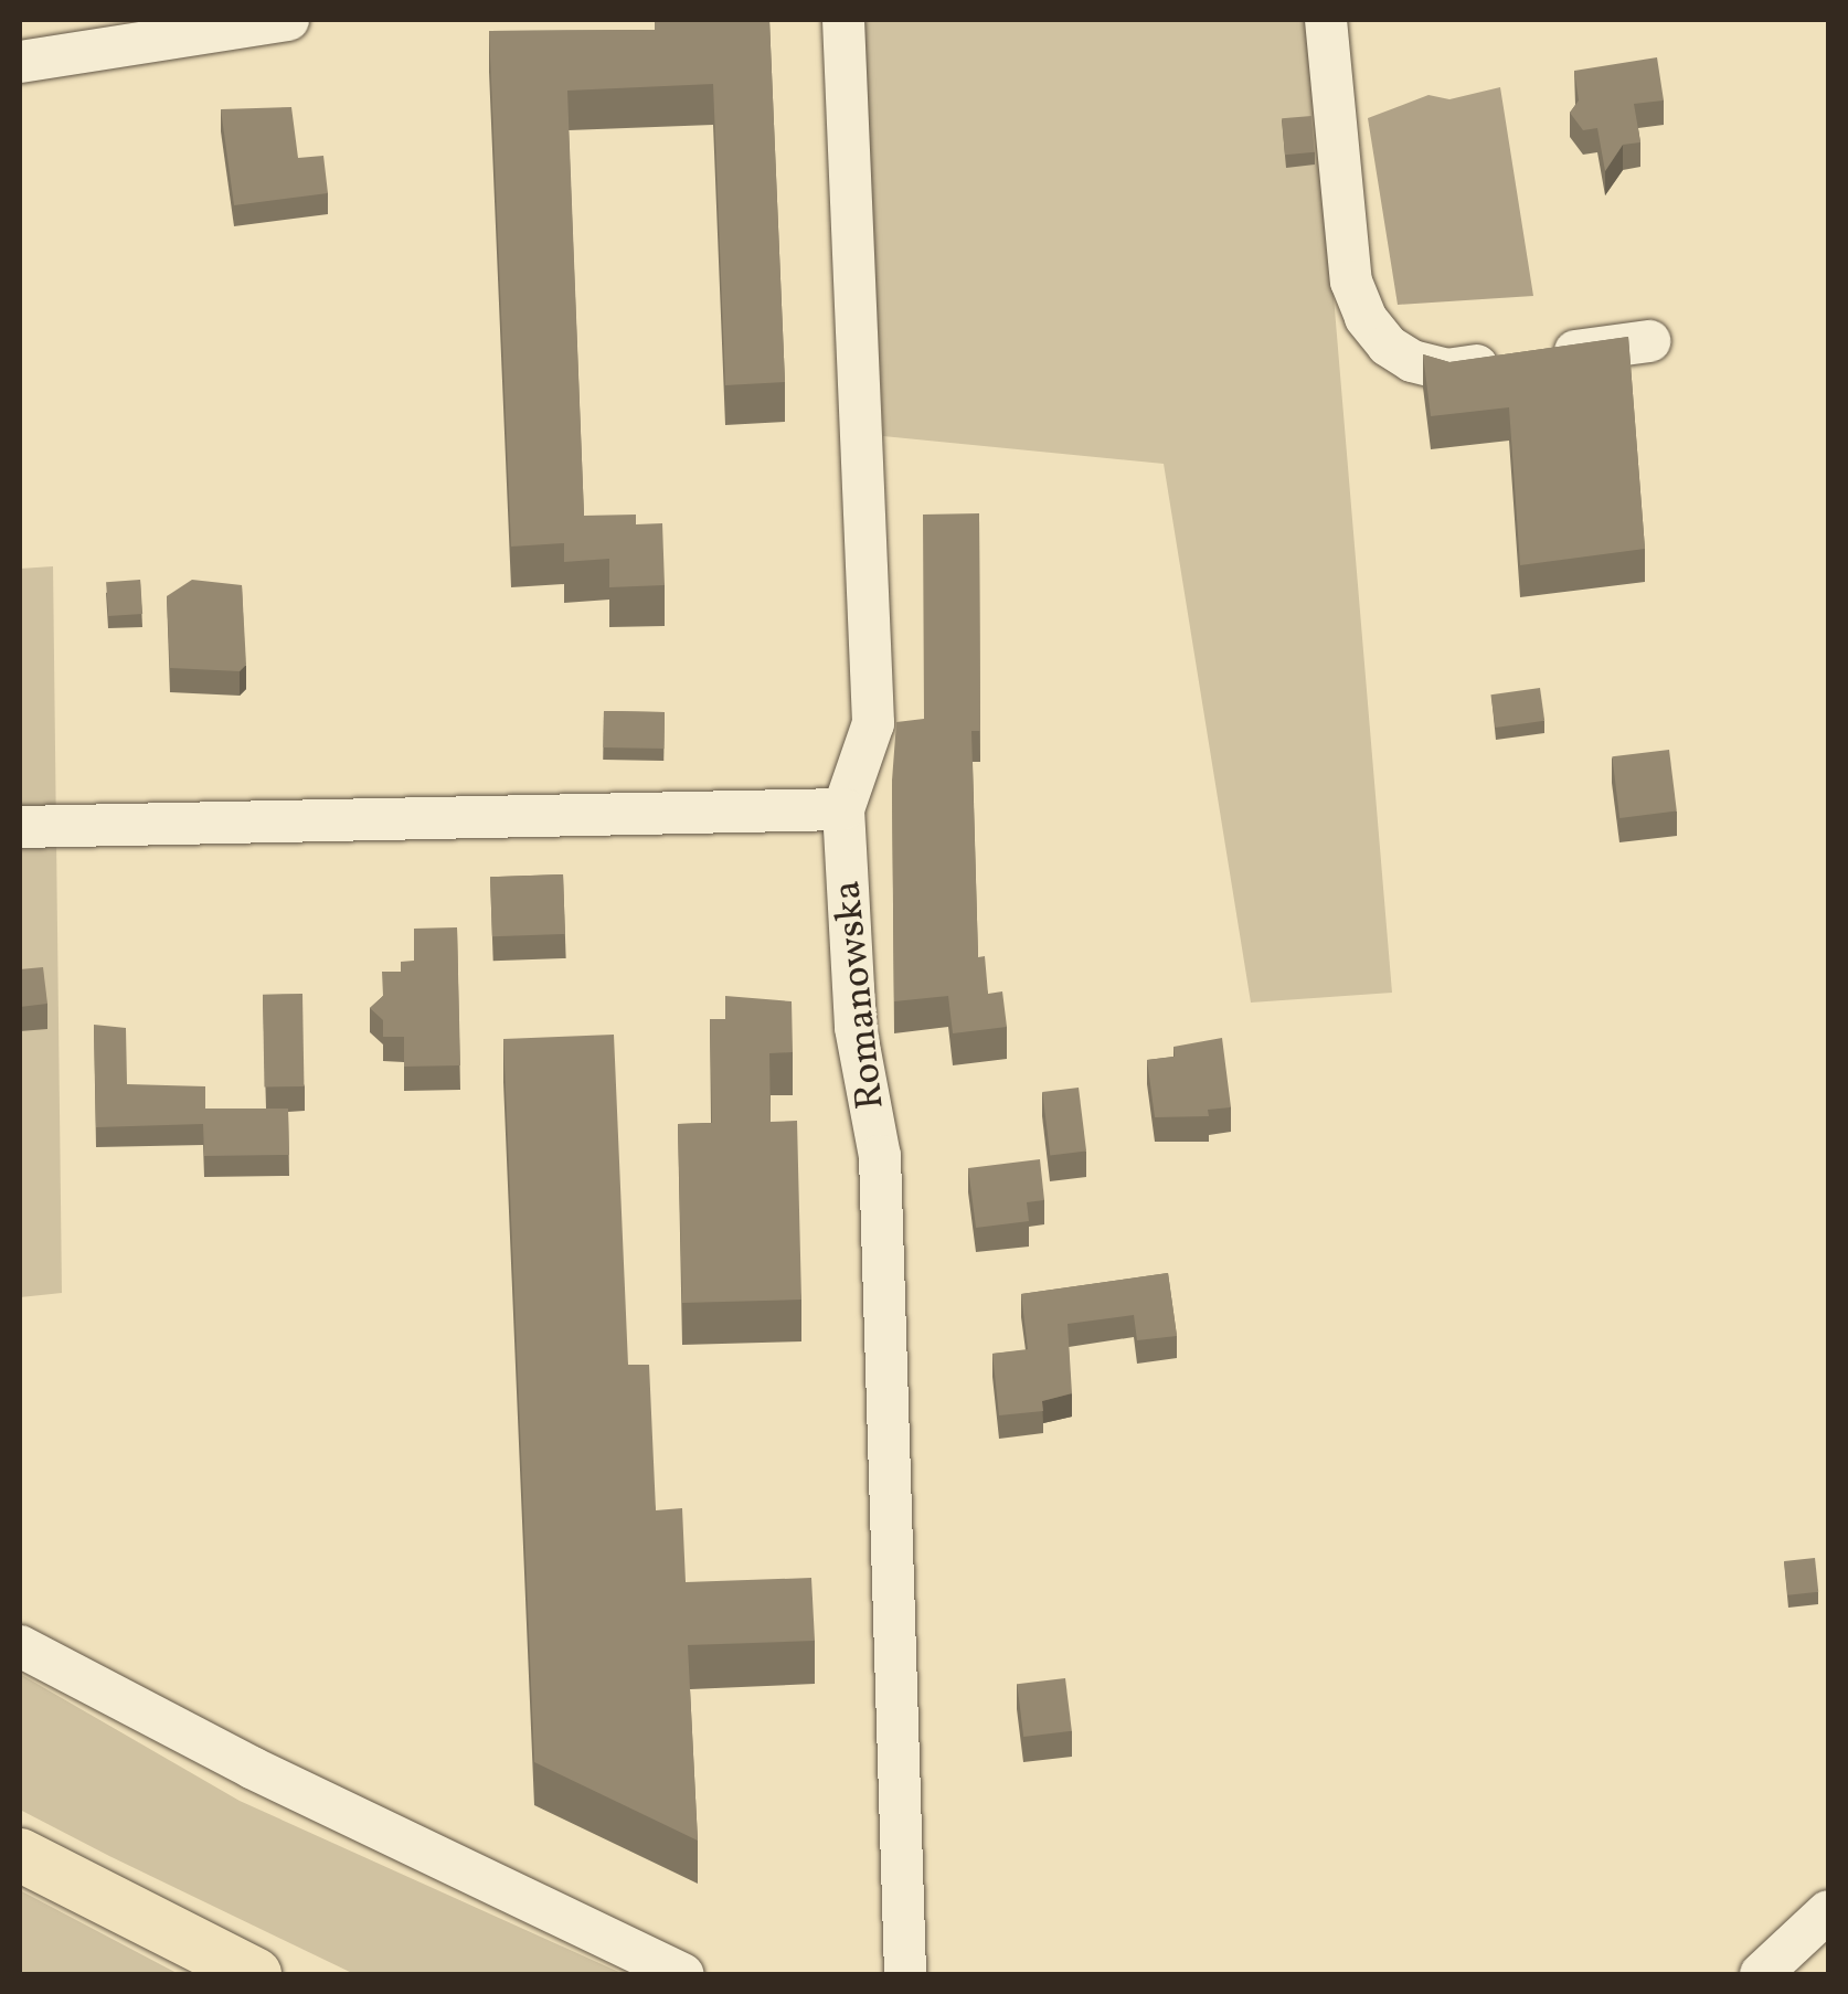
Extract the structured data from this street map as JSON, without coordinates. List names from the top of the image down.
{
  "streets": {
    "street": ["Romanowska"]
  }
}
